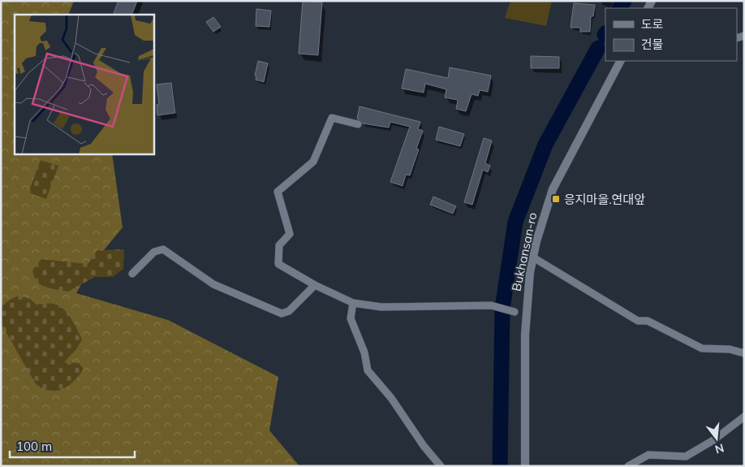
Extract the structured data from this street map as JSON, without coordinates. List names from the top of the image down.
{
  "streets": {
    "street": ["Bukhansan-ro"]
  },
  "places": {
    "transit": ["응지마을.연대앞"]
  },
  "legend": ["도로", "건물"],
  "scale_bar": "100 m",
  "north": "bottom"
}
